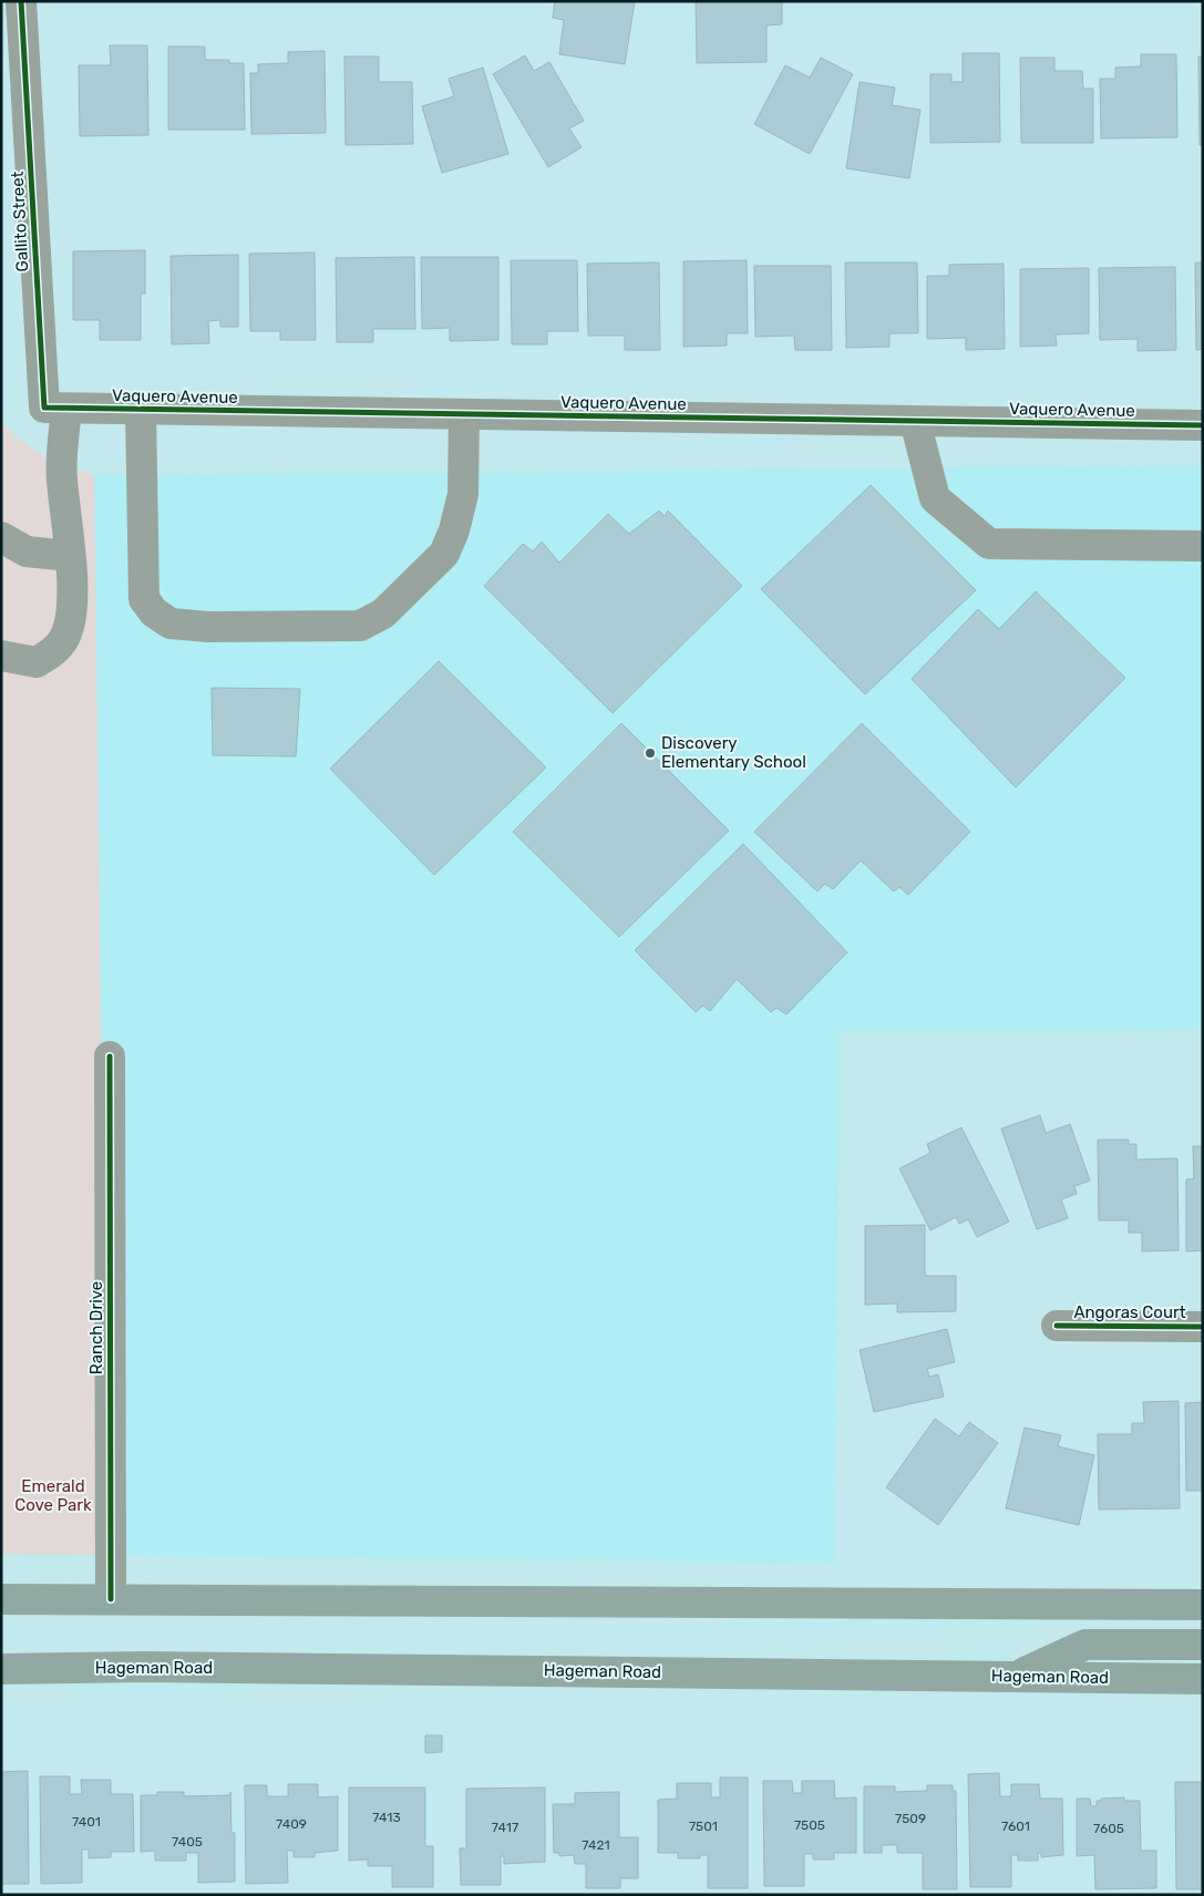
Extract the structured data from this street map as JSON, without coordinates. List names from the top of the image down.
{
  "streets": {
    "main road": ["Hageman Road"],
    "street": [
      "Gallito Street",
      "Vaquero Avenue",
      "Angoras Court",
      "Ranch Drive"
    ]
  },
  "crossings": [
    ["Gallito Street", "Vaquero Avenue"]
  ],
  "parks": ["Emerald Cove Park"],
  "places": ["Discovery Elementary School"],
  "house_numbers": [
    "7413",
    "7509",
    "7401",
    "7409",
    "7505",
    "7501",
    "7601",
    "7417",
    "7605",
    "7405",
    "7421"
  ]
}
